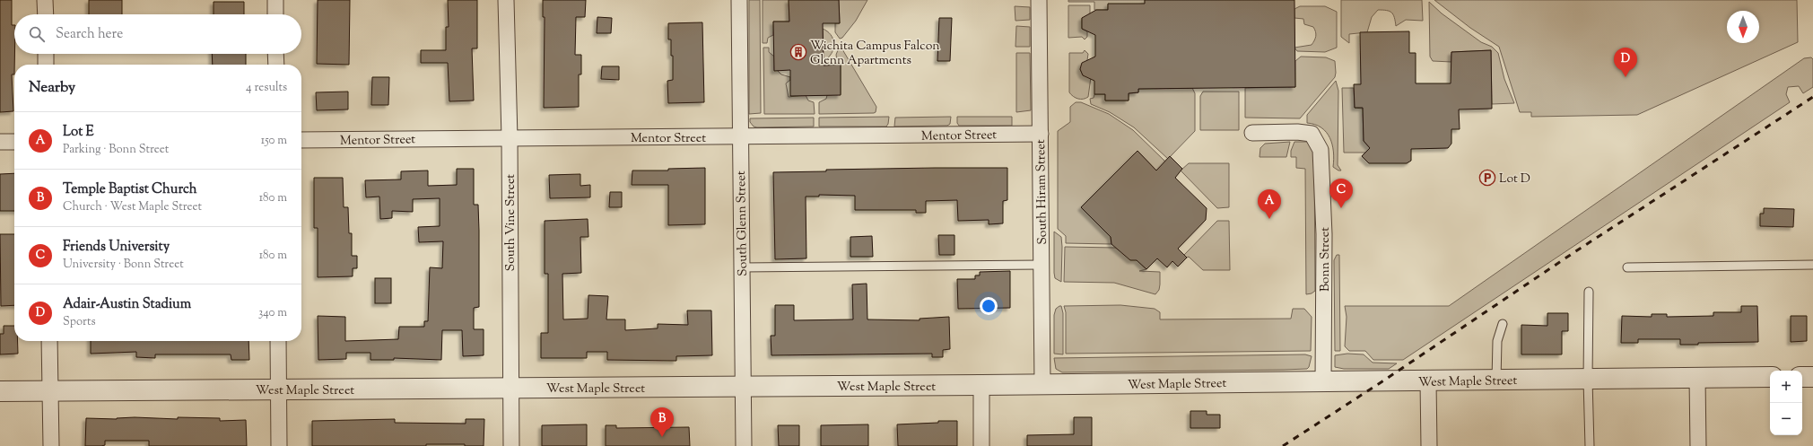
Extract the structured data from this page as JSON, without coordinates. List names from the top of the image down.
{
  "streets": {
    "street": [
      "Mentor Street",
      "South Hiram Street",
      "South Vine Street",
      "South Glenn Street",
      "Bonn Street",
      "West Maple Street"
    ]
  },
  "crossings": [
    ["Mentor Street", "South Hiram Street"],
    ["Mentor Street", "South Vine Street"],
    ["Mentor Street", "South Glenn Street"],
    ["South Hiram Street", "West Maple Street"],
    ["South Vine Street", "West Maple Street"],
    ["South Glenn Street", "West Maple Street"],
    ["Bonn Street", "West Maple Street"]
  ],
  "places": {
    "building": ["Wichita Campus Falcon Glenn Apartments"],
    "parking": ["Lot D"]
  },
  "north": "bottom",
  "page": {
    "search": "Search here",
    "pins": [
      "D",
      "C",
      "A",
      "B"
    ],
    "heading": ["Nearby", "4 results"],
    "list": [
      {
        "mark": "A",
        "name": "Lot E",
        "note": "Parking · Bonn Street",
        "value": "150 m"
      },
      {
        "mark": "B",
        "name": "Temple Baptist Church",
        "note": "Church · West Maple Street",
        "value": "180 m"
      },
      {
        "mark": "C",
        "name": "Friends University",
        "note": "University · Bonn Street",
        "value": "180 m"
      },
      {
        "mark": "D",
        "name": "Adair-Austin Stadium",
        "note": "Sports",
        "value": "340 m"
      }
    ],
    "map_buttons": ["+", "−"]
  }
}
